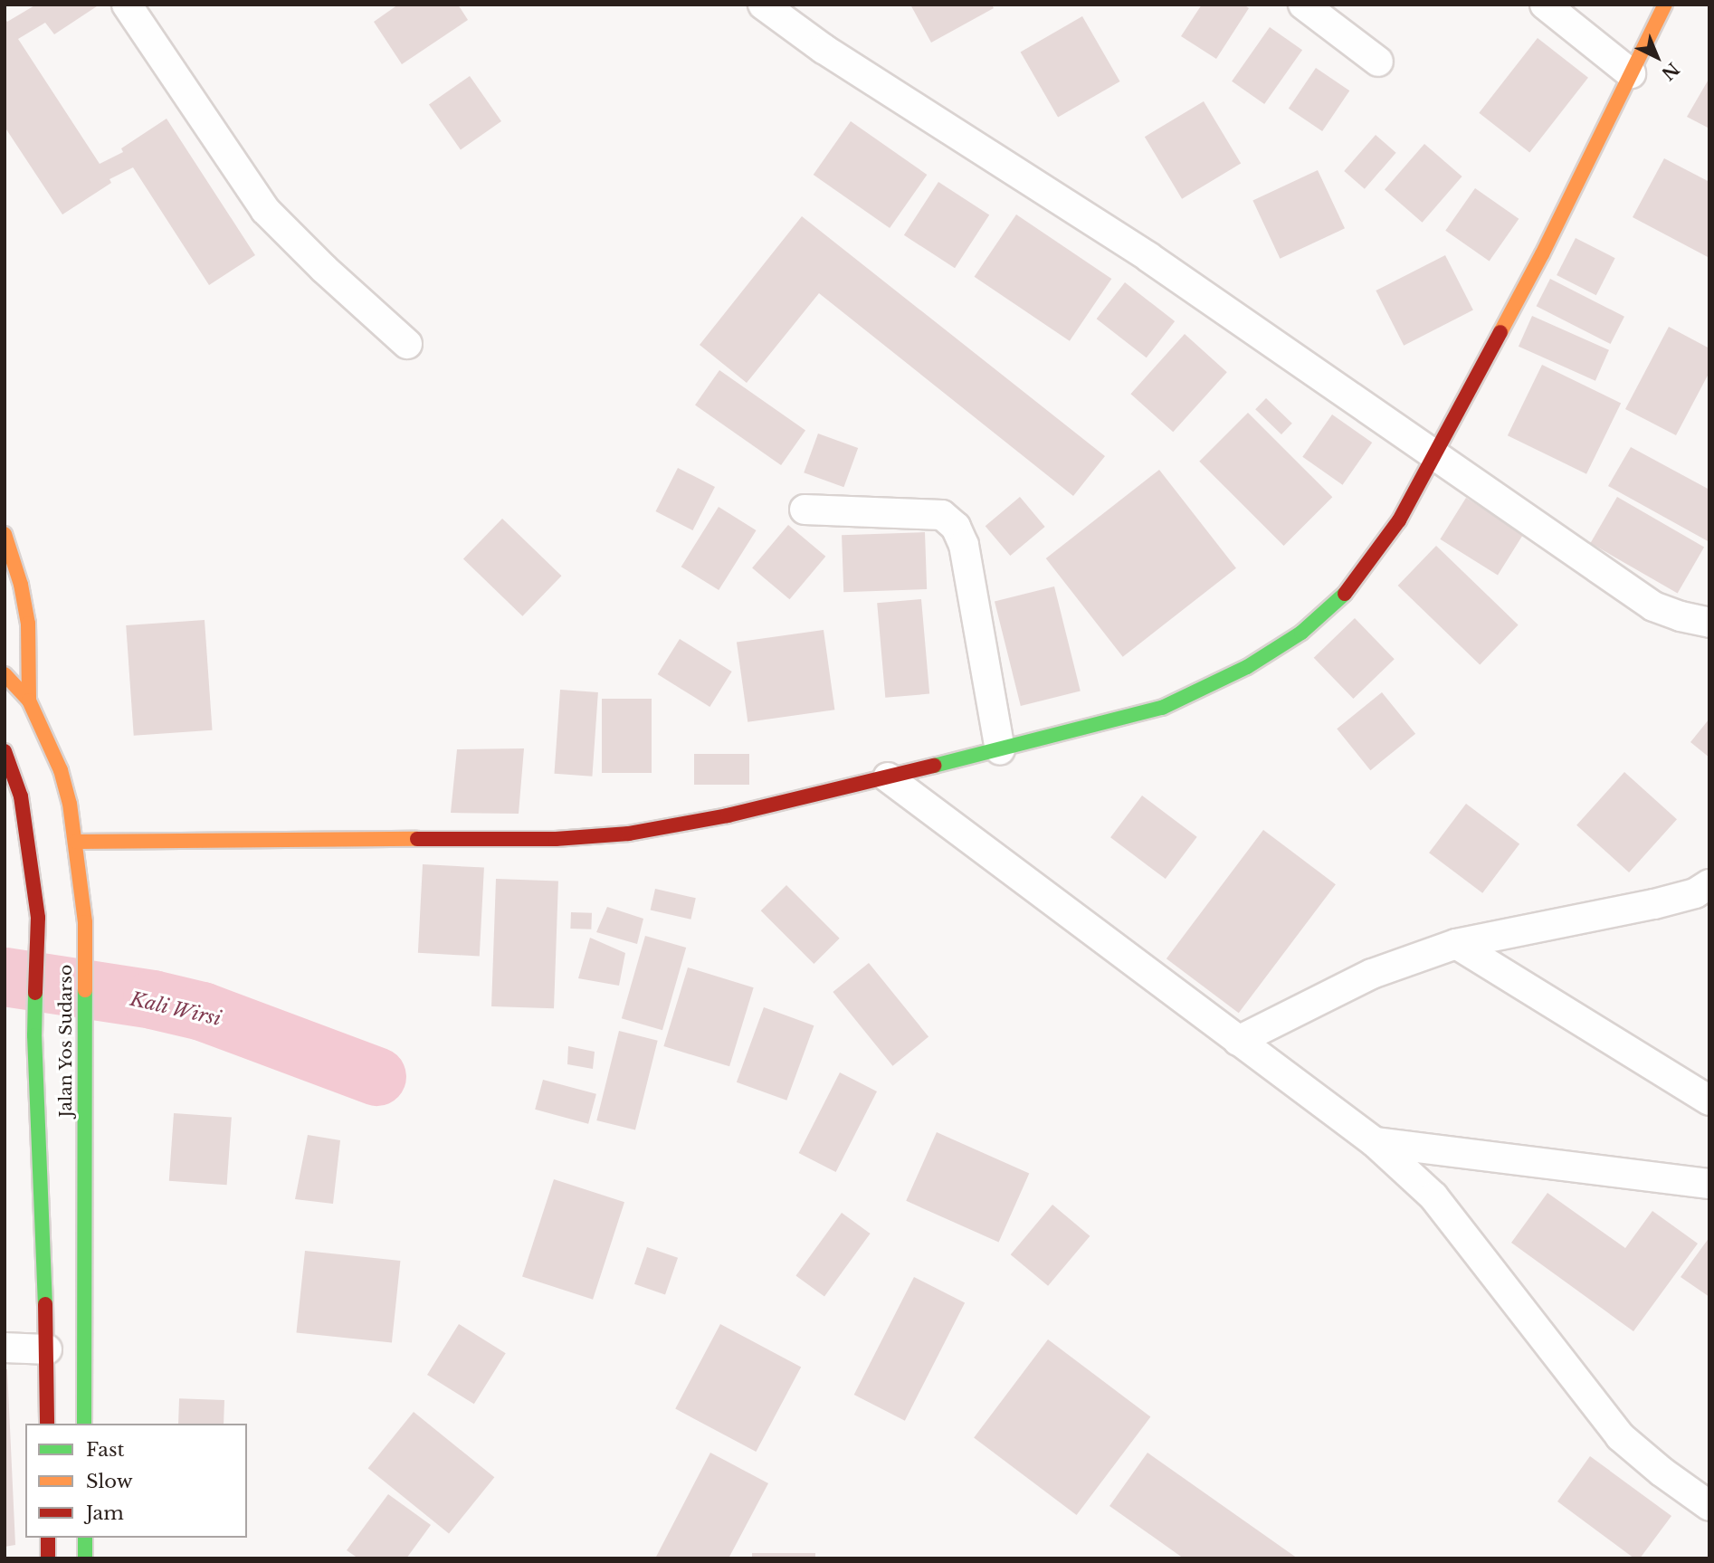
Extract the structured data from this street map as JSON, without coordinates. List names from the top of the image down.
{
  "streets": {
    "main road": ["Jalan Yos Sudarso"]
  },
  "water": ["Kali Wirsi"],
  "legend": ["Fast", "Slow", "Jam"],
  "north": "bottom right"
}
